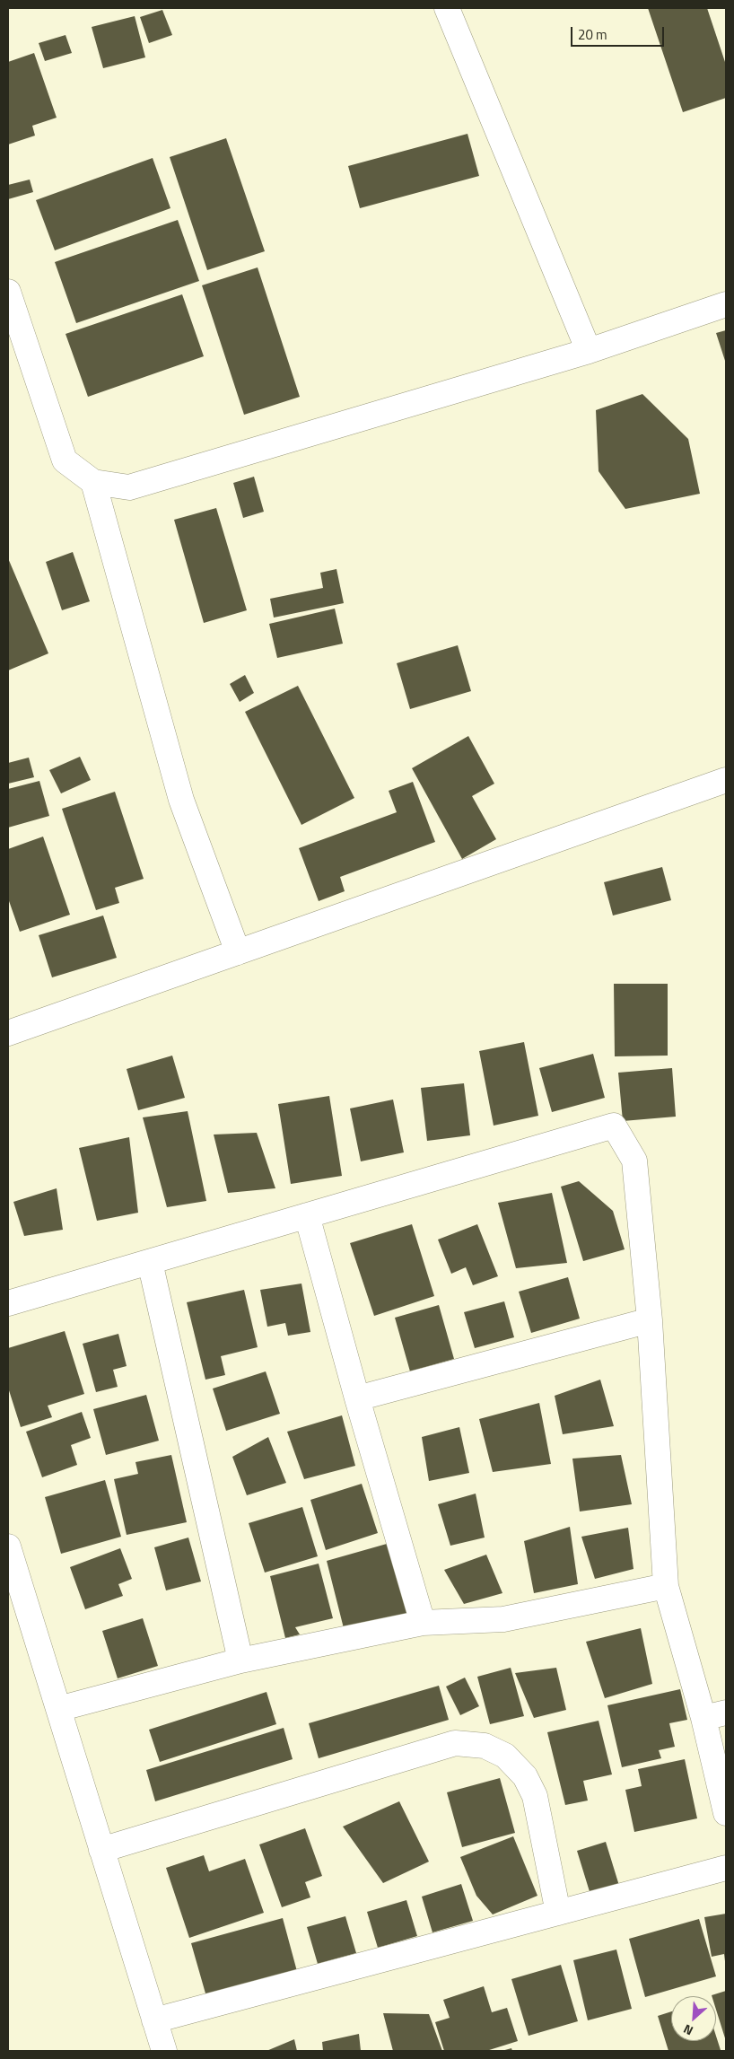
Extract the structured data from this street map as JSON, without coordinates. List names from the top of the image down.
{
  "scale_bar": "20 m",
  "north": "bottom left"
}
